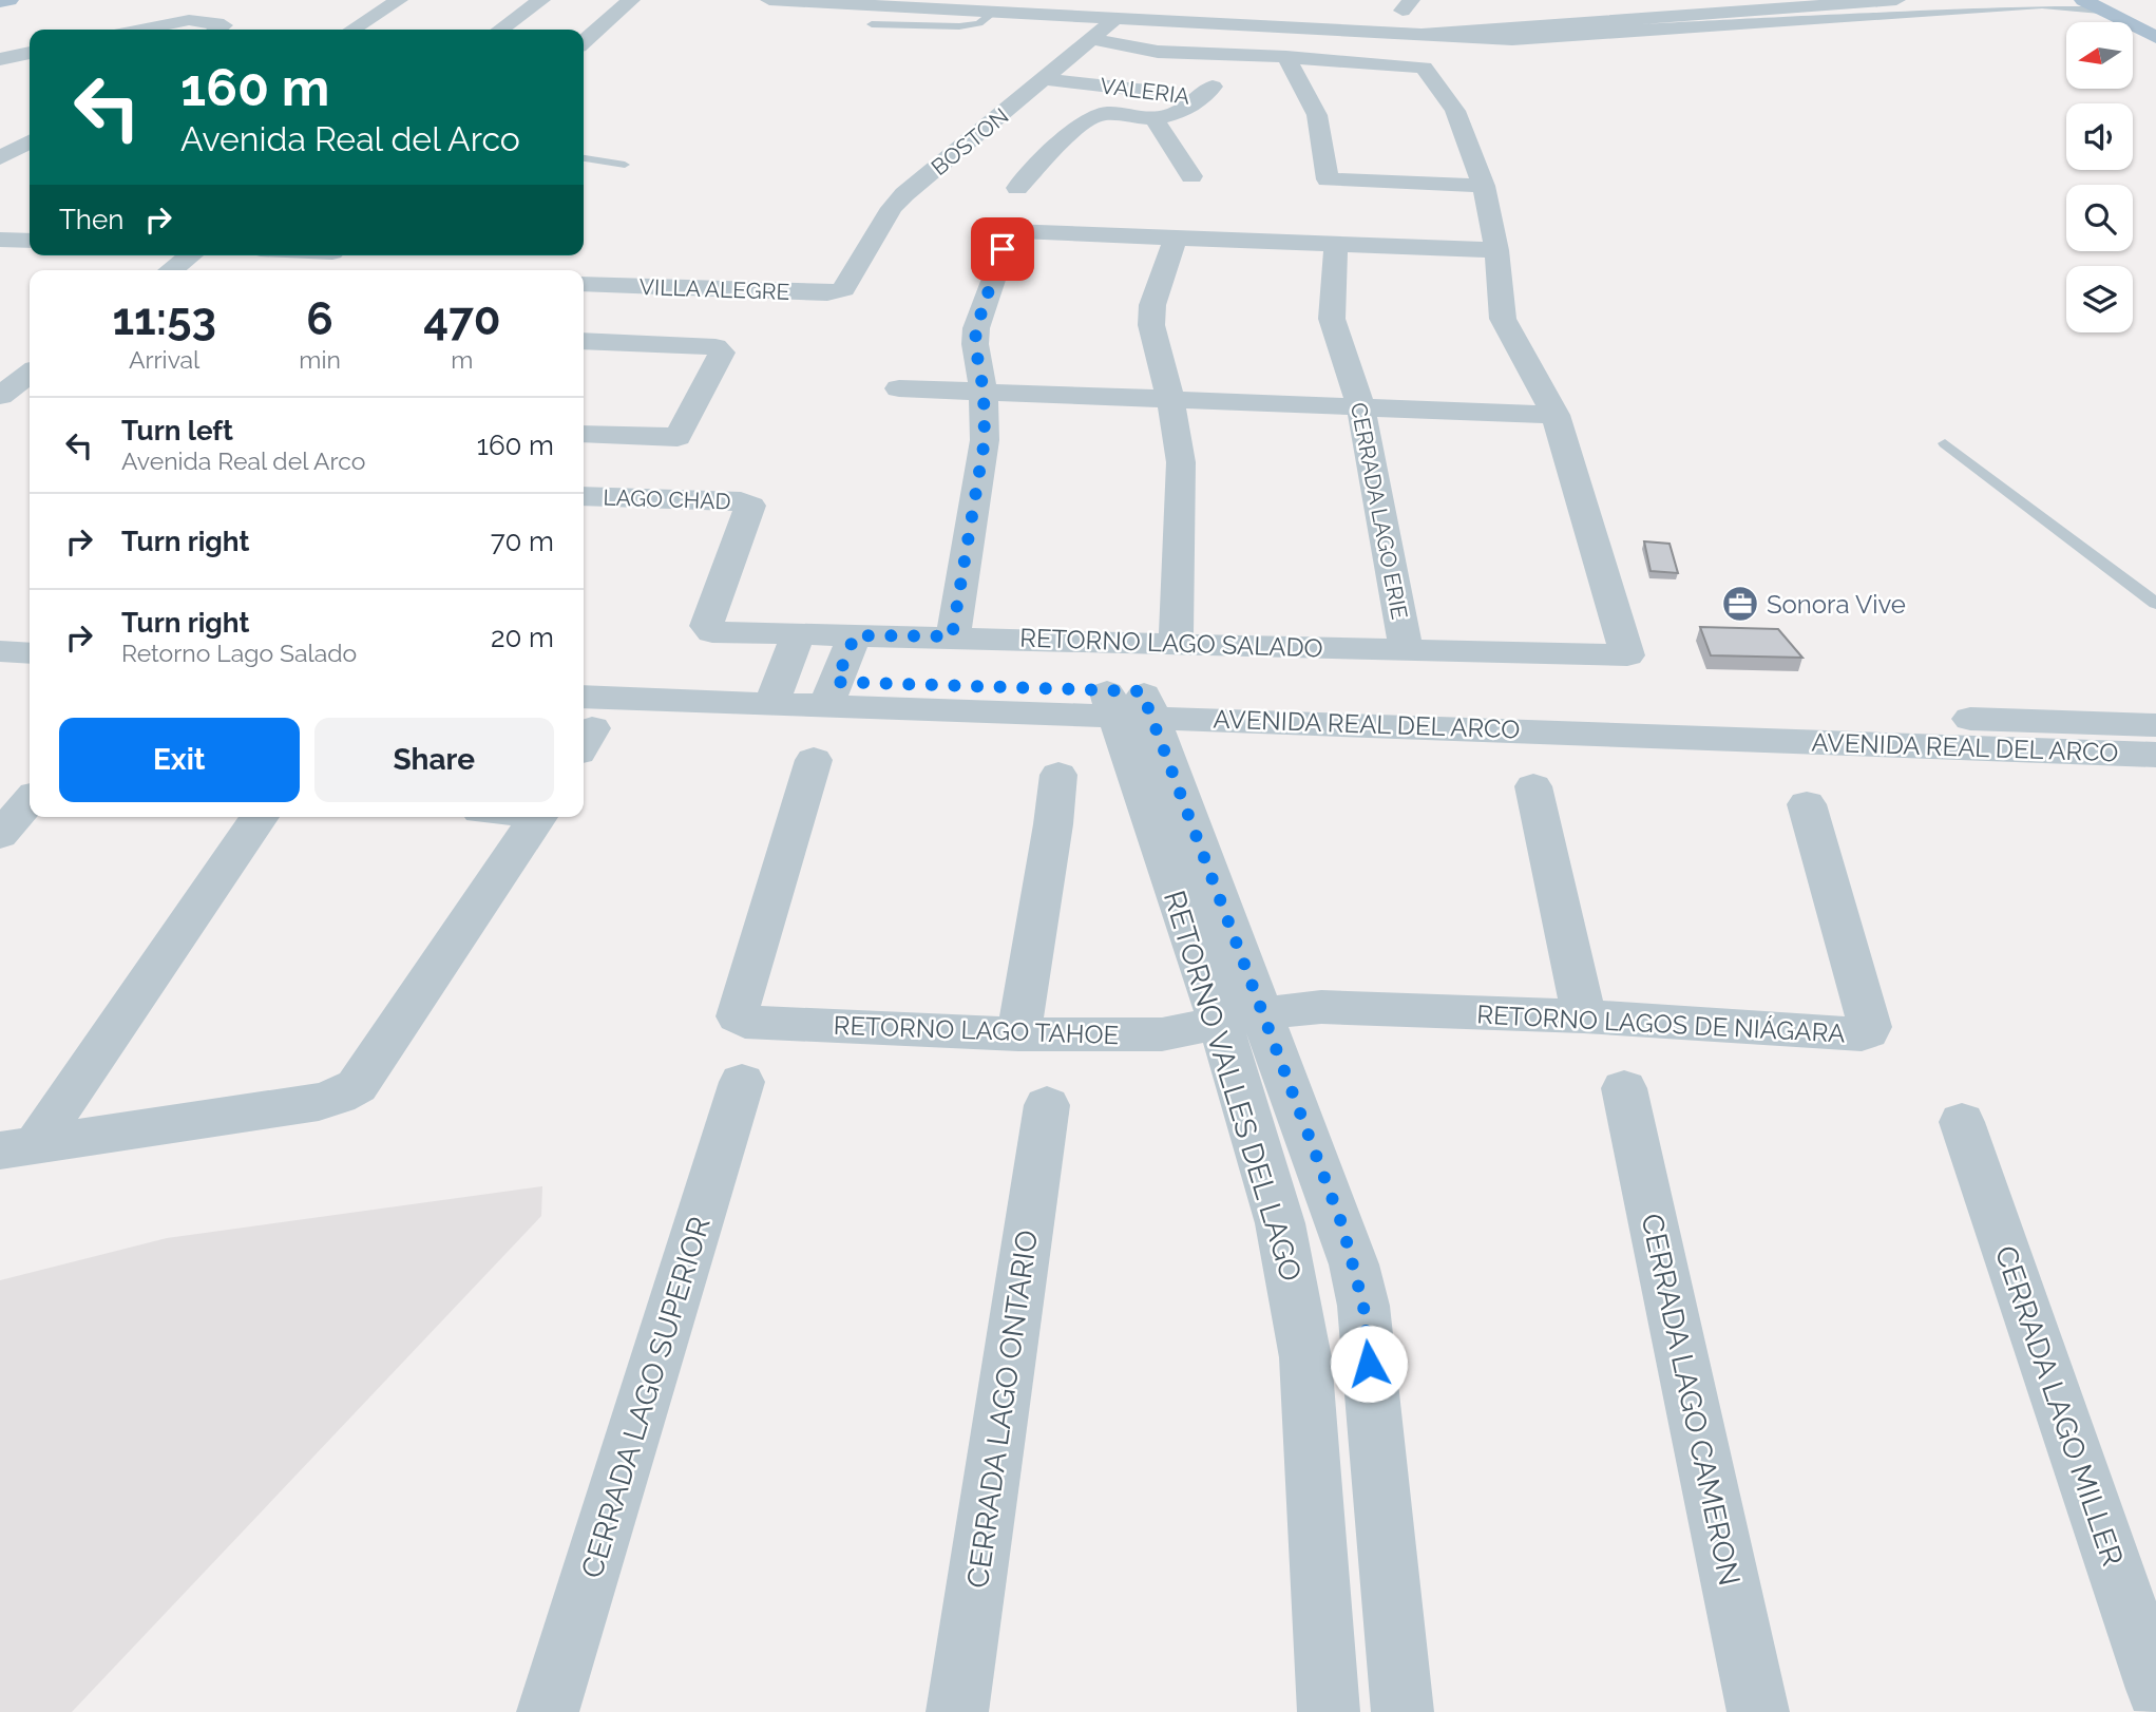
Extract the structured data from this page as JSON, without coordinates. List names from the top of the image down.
{
  "streets": {
    "street": [
      "VALERIA",
      "BOSTON",
      "VILLA ALEGRE",
      "LAGO CHAD",
      "CERRADA LAGO ERIE",
      "RETORNO LAGO SALADO",
      "AVENIDA REAL DEL ARCO",
      "RETORNO LAGOS DE NIÁGARA",
      "RETORNO LAGO TAHOE",
      "RETORNO VALLES DEL LAGO",
      "CERRADA LAGO SUPERIOR",
      "CERRADA LAGO CAMERON",
      "CERRADA LAGO MILLER",
      "CERRADA LAGO ONTARIO"
    ]
  },
  "crossings": [
    ["VALERIA", "BOSTON"],
    ["BOSTON", "VILLA ALEGRE"],
    ["LAGO CHAD", "RETORNO LAGO SALADO"],
    ["CERRADA LAGO ERIE", "RETORNO LAGO SALADO"],
    ["AVENIDA REAL DEL ARCO", "RETORNO VALLES DEL LAGO"],
    ["RETORNO LAGOS DE NIÁGARA", "RETORNO LAGO TAHOE"],
    ["RETORNO LAGOS DE NIÁGARA", "RETORNO VALLES DEL LAGO"],
    ["RETORNO LAGO TAHOE", "RETORNO VALLES DEL LAGO"]
  ],
  "places": {
    "office": ["Sonora Vive"]
  },
  "north": "left",
  "page": {
    "turn": ["160 m", "Avenida Real del Arco"],
    "then": "Then",
    "eta": [
      "11:53",
      "Arrival",
      "6",
      "min",
      "470",
      "m"
    ],
    "list": [
      {
        "name": "Turn left",
        "note": "Avenida Real del Arco",
        "value": "160 m"
      },
      {
        "name": "Turn right",
        "value": "70 m"
      },
      {
        "name": "Turn right",
        "note": "Retorno Lago Salado",
        "value": "20 m"
      }
    ],
    "buttons": ["Exit", "Share"]
  }
}
